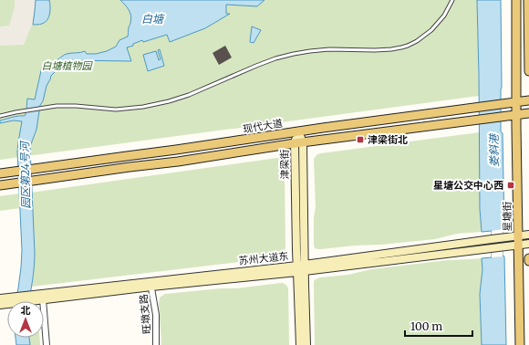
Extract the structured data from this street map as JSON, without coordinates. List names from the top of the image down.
{
  "streets": {
    "main road": [
      "现代大道",
      "津梁街",
      "星塘街",
      "苏州大道东"
    ],
    "street": ["旺墩支路"]
  },
  "crossings": [
    ["现代大道", "津梁街"],
    ["现代大道", "星塘街"],
    ["津梁街", "苏州大道东"],
    ["星塘街", "苏州大道东"],
    ["苏州大道东", "旺墩支路"]
  ],
  "water": ["白塘", "娄斜港", "园区第24号河"],
  "parks": ["白塘植物园"],
  "places": {
    "transit": ["津梁街北", "星塘公交中心西"]
  },
  "scale_bar": "100 m",
  "north": "top"
}
